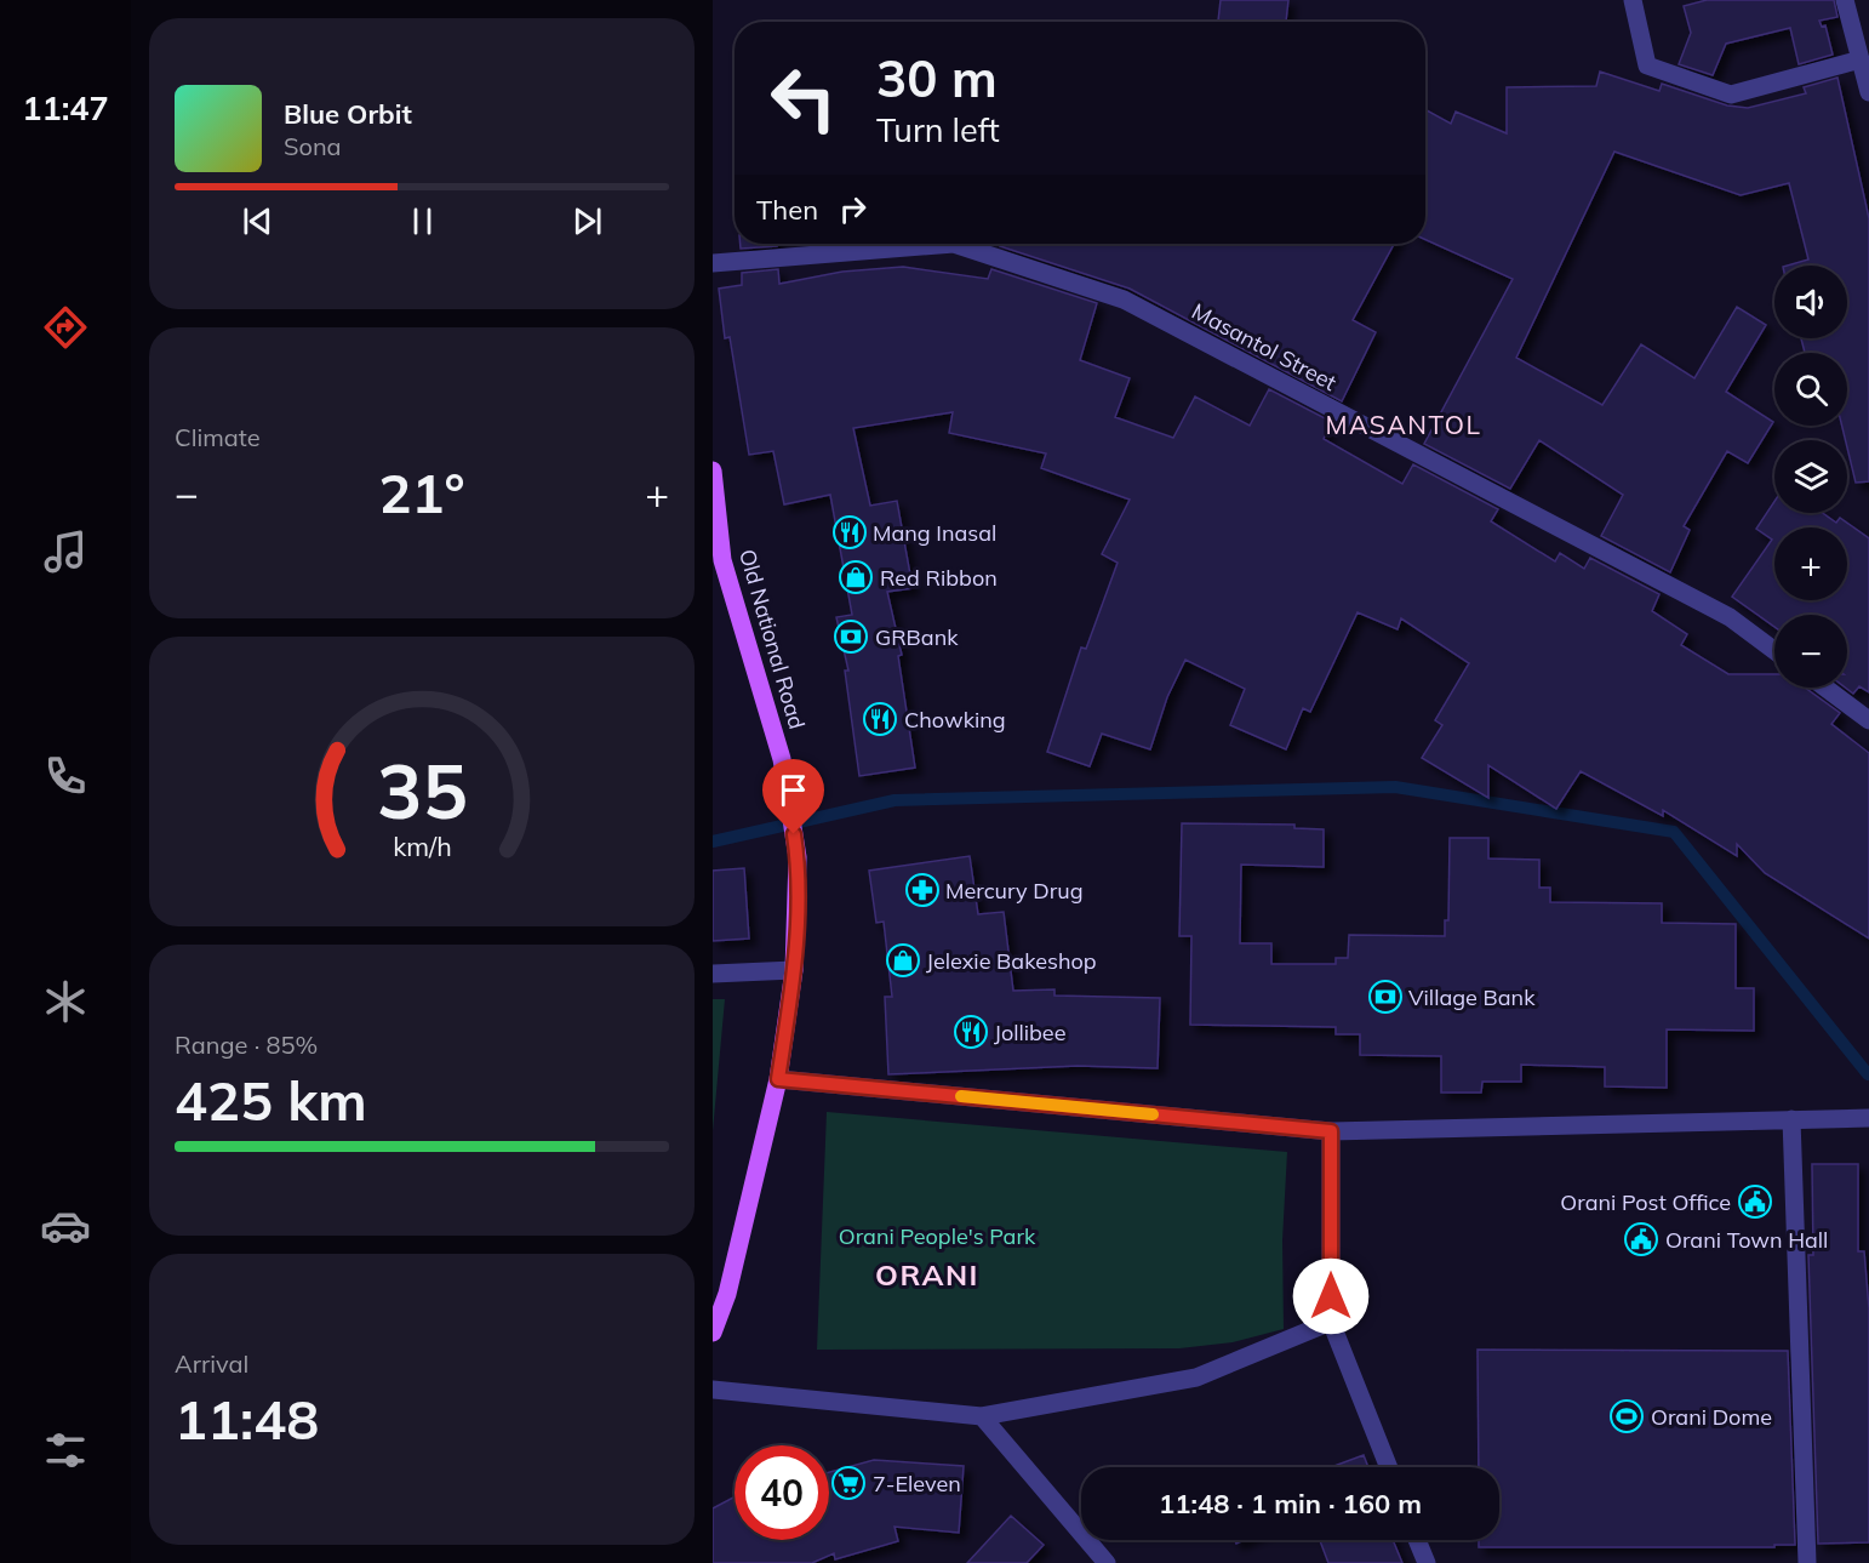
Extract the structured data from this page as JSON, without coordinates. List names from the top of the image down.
{
  "streets": {
    "main road": ["Old National Road"],
    "street": ["Masantol Street"]
  },
  "districts": ["MASANTOL", "ORANI"],
  "parks": ["Orani People's Park"],
  "places": {
    "restaurant": ["Mang Inasal", "Chowking", "Jollibee"],
    "shop": ["Red Ribbon", "Jelexie Bakeshop"],
    "bank": ["GRBank", "Village Bank"],
    "pharmacy": ["Mercury Drug"],
    "public building": ["Orani Post Office", "Orani Town Hall"],
    "sports": ["Orani Dome"],
    "supermarket": ["7-Eleven"]
  },
  "page": {
    "tabs": "11:47",
    "turn": ["30 m", "Turn left"],
    "song": ["Blue Orbit", "Sona"],
    "then": "Then",
    "map_buttons": ["+", "−"],
    "tile": [
      "Climate",
      ["Range · 85%", "425 km"],
      ["Arrival", "11:48"]
    ],
    "heat": ["−", "21°", "+"],
    "limit": "40",
    "trip": "11:48 · 1 min · 160 m",
    "gauge": ["35", "km/h"]
  }
}
